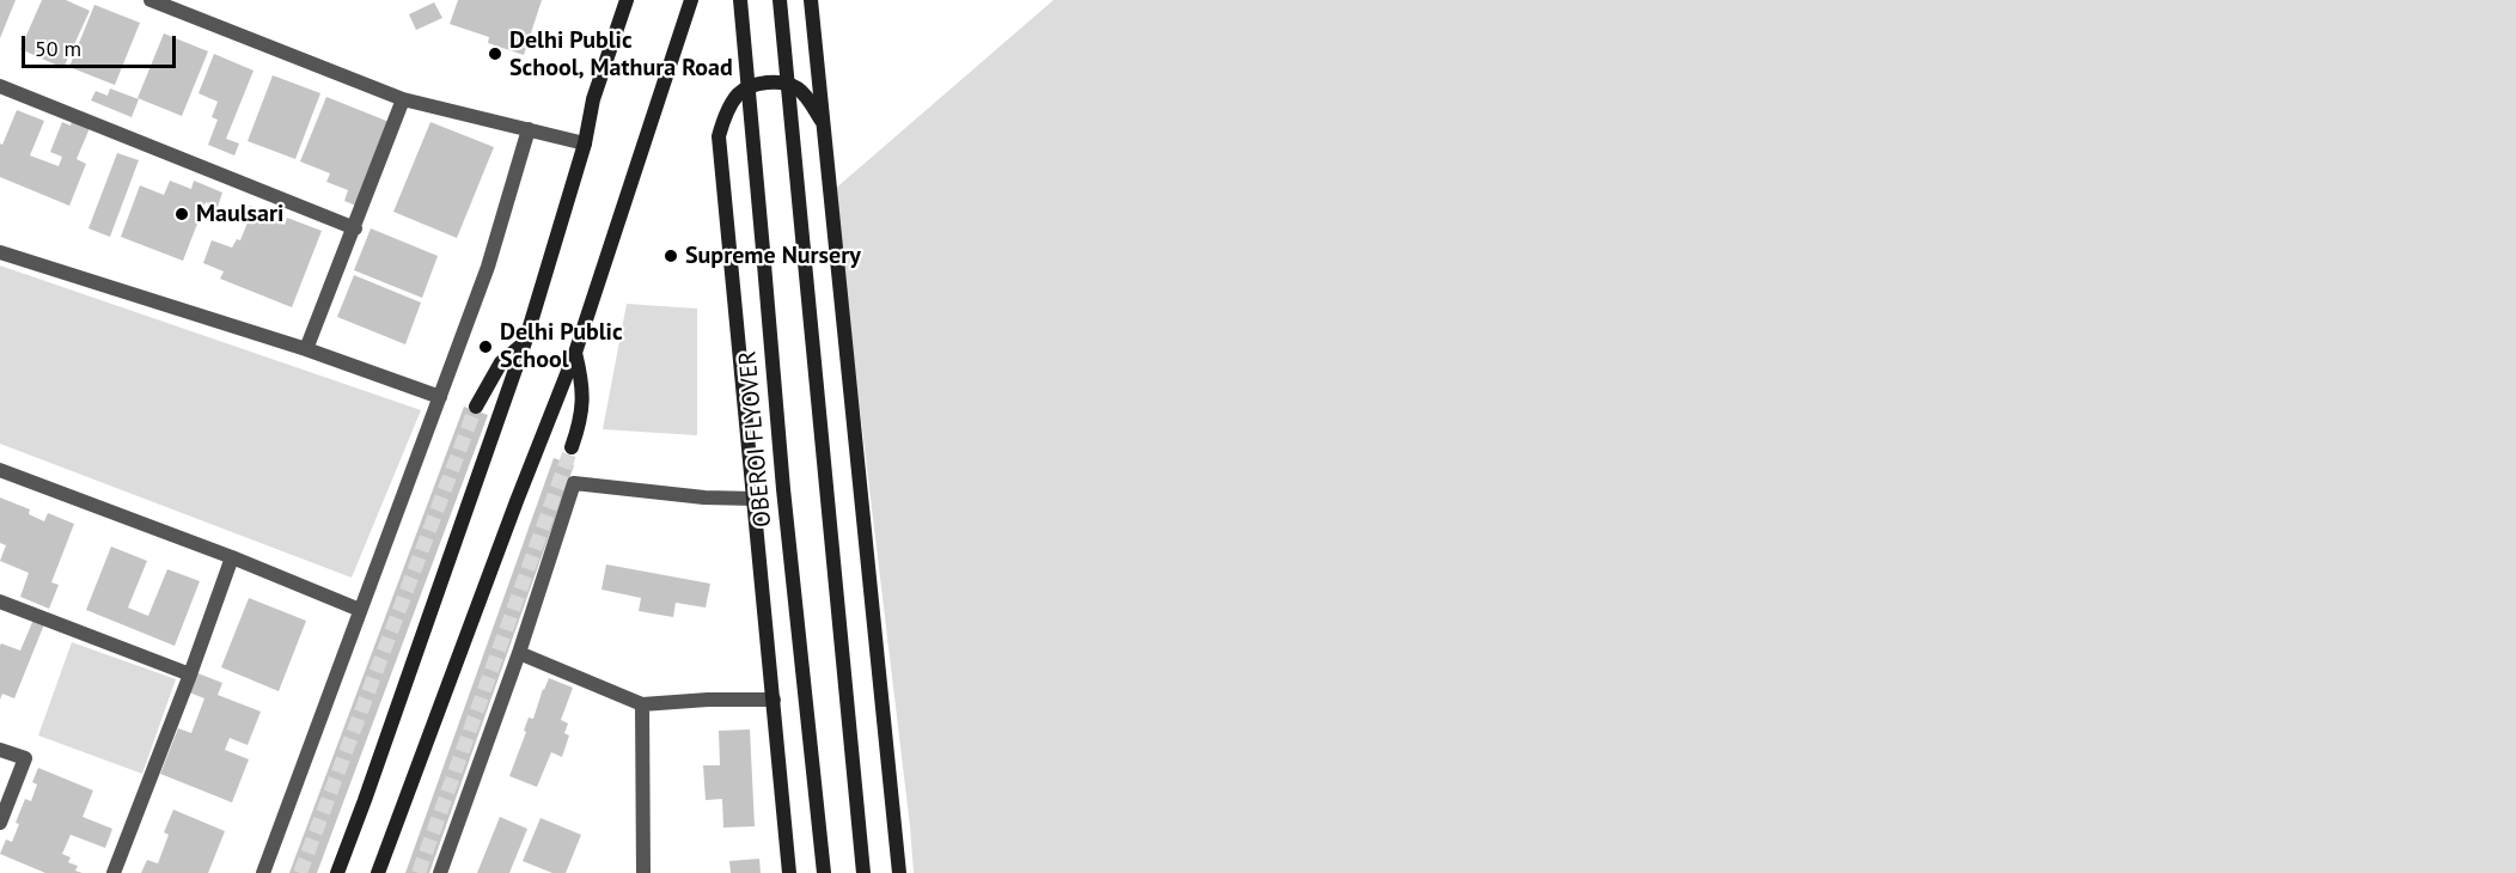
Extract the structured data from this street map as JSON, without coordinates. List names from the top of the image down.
{
  "streets": {
    "main road": ["OBEROI FLYOVER"]
  },
  "places": [
    "Delhi Public School, Mathura Road",
    "Maulsari",
    "Supreme Nursery",
    "Delhi Public School"
  ],
  "scale_bar": "50 m"
}
